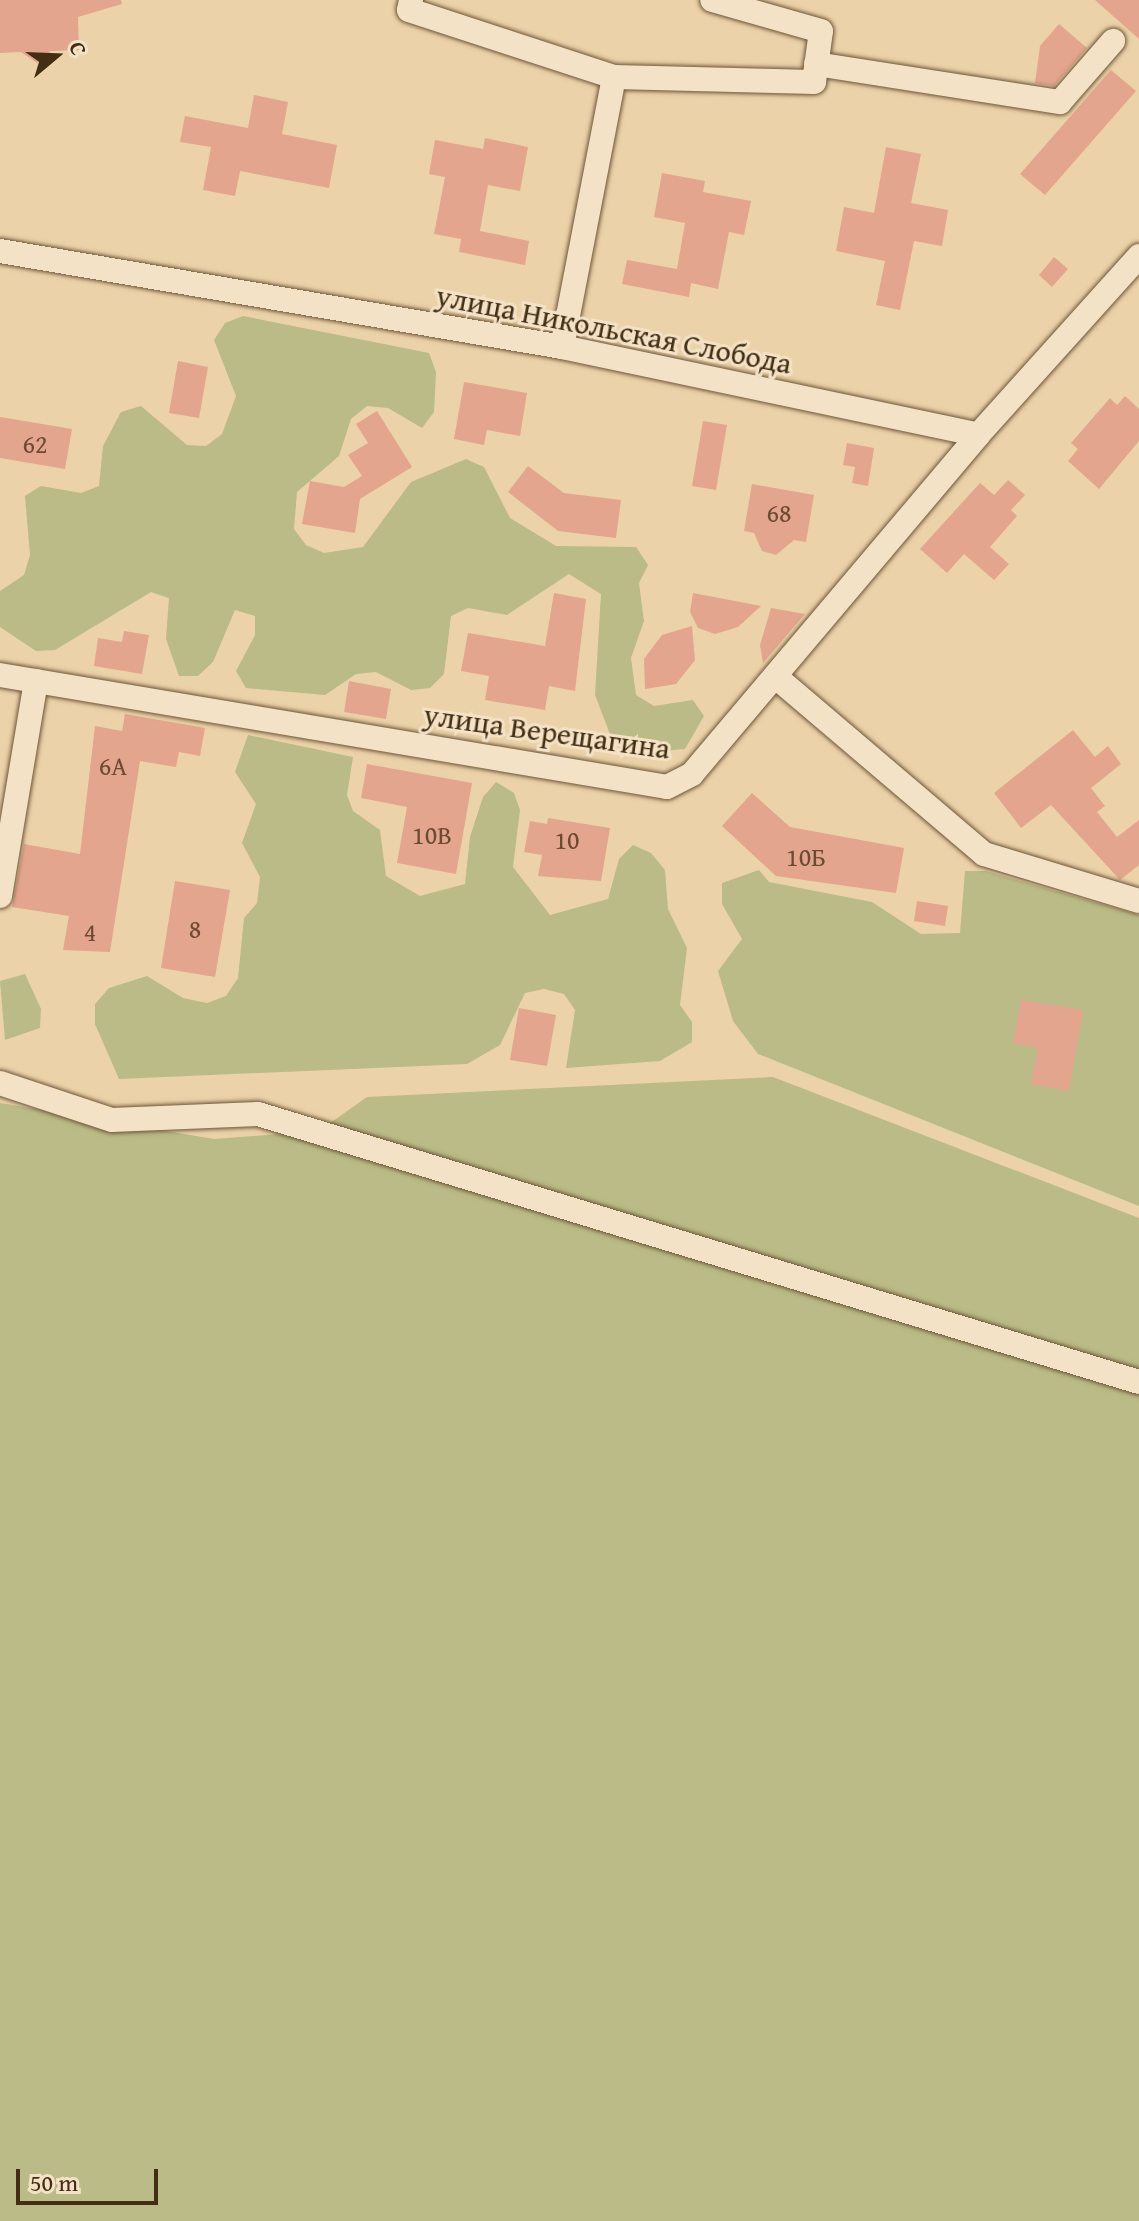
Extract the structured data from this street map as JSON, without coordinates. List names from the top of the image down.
{
  "streets": {
    "street": ["улица Никольская Слобода", "улица Верещагина"]
  },
  "crossings": [
    ["улица Никольская Слобода", "улица Верещагина"]
  ],
  "house_numbers": [
    "62",
    "68",
    "6А",
    "10В",
    "10",
    "10Б",
    "8",
    "4"
  ],
  "scale_bar": "50 m",
  "north": "right"
}
